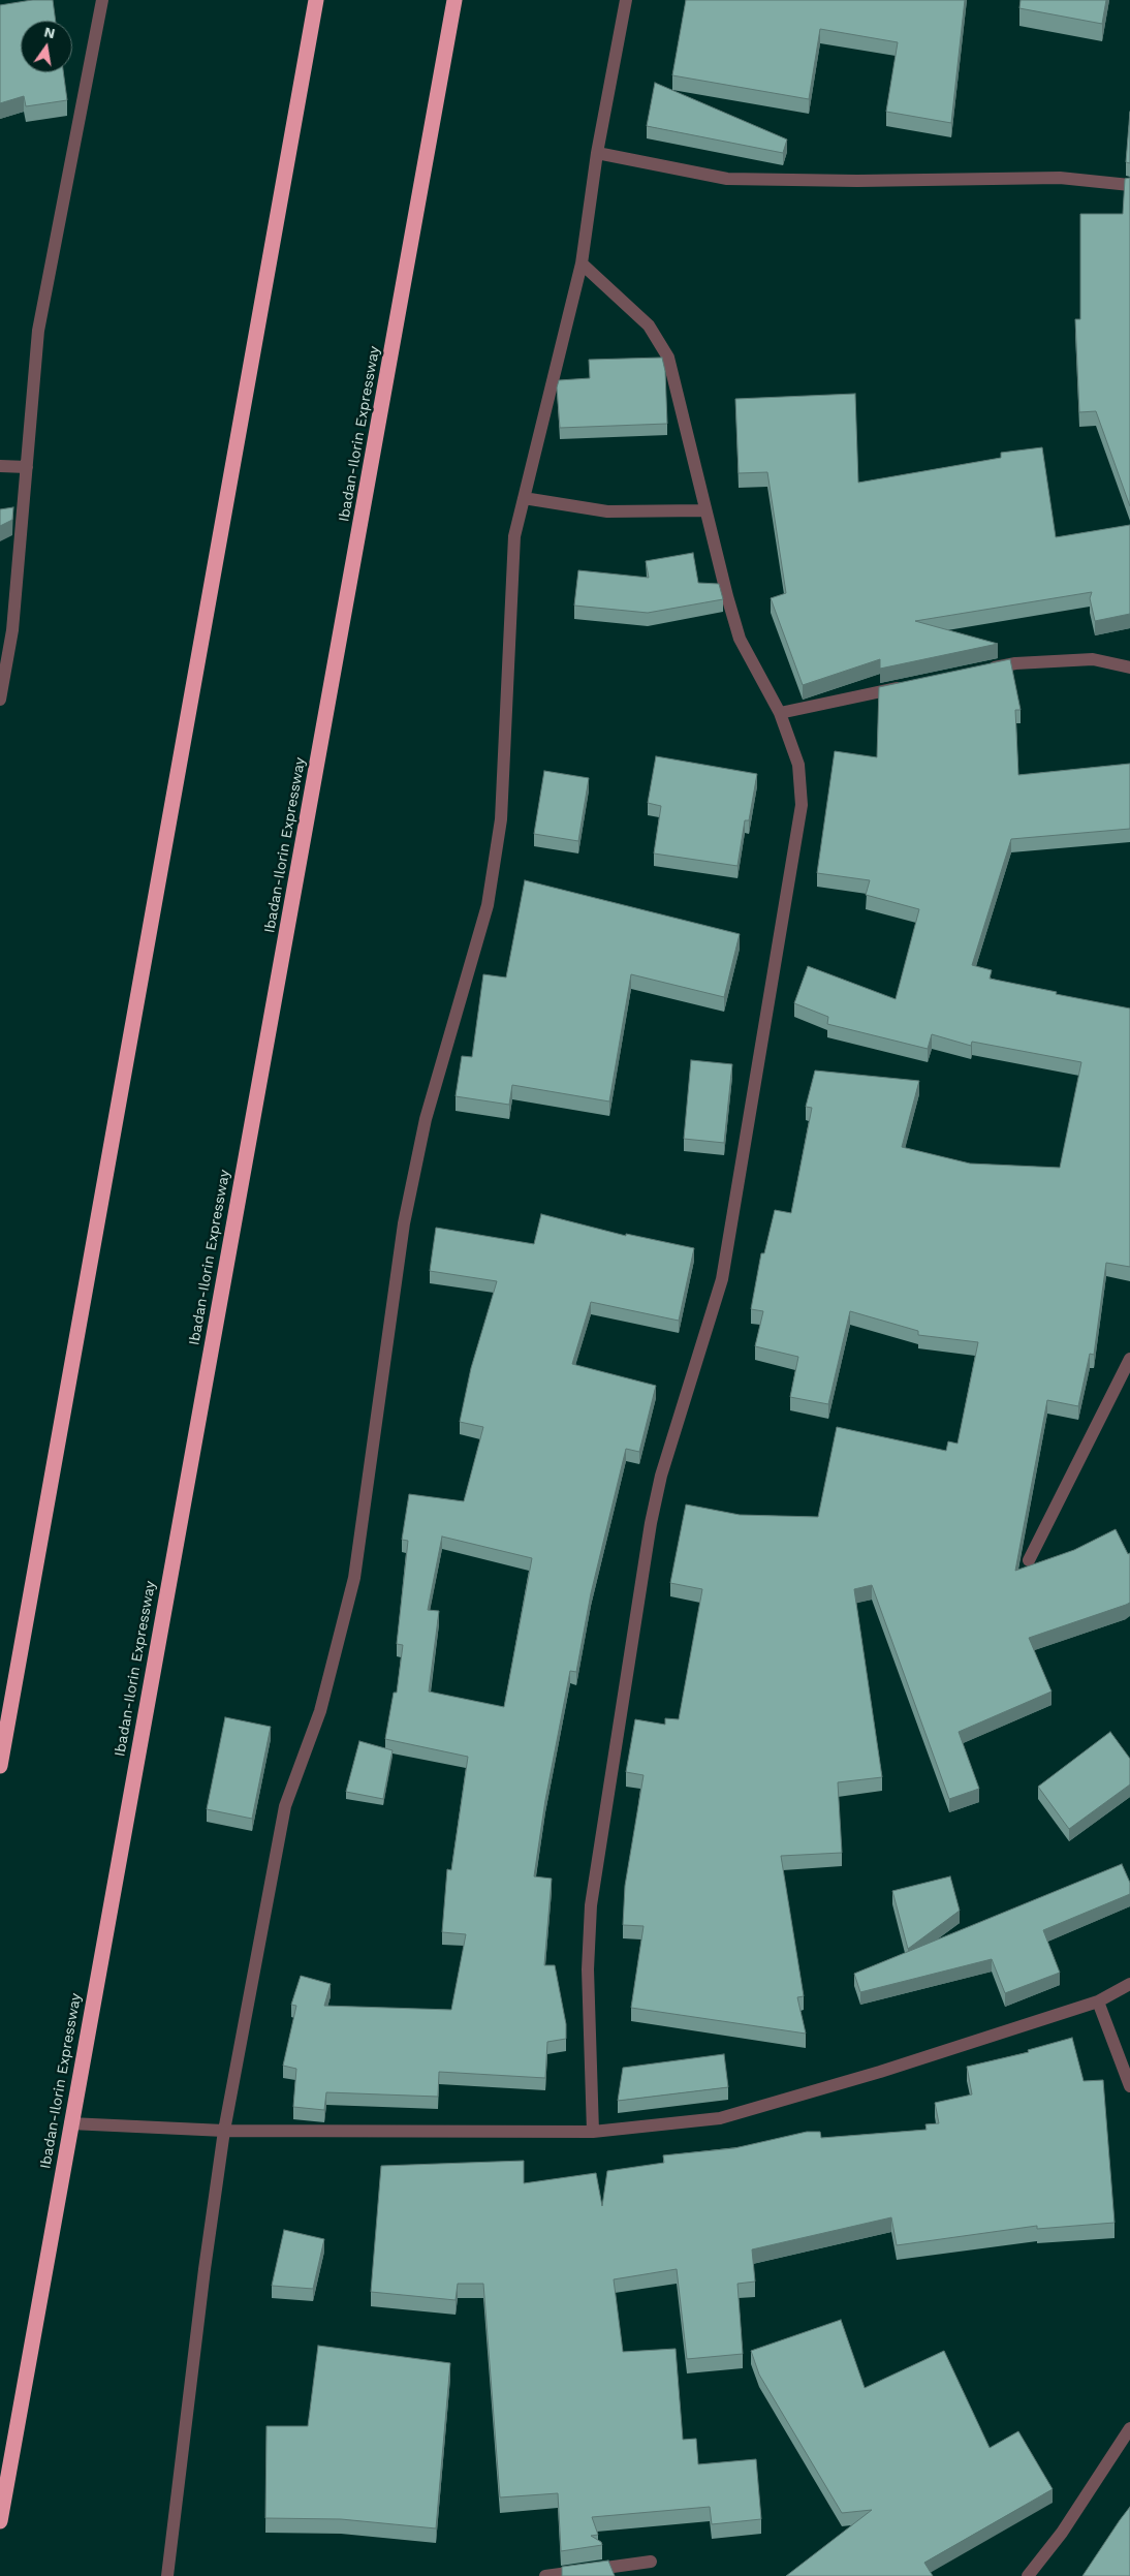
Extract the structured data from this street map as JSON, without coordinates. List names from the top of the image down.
{
  "streets": {
    "highway": ["Ibadan-Ilorin Expressway"]
  },
  "north": "top"
}
